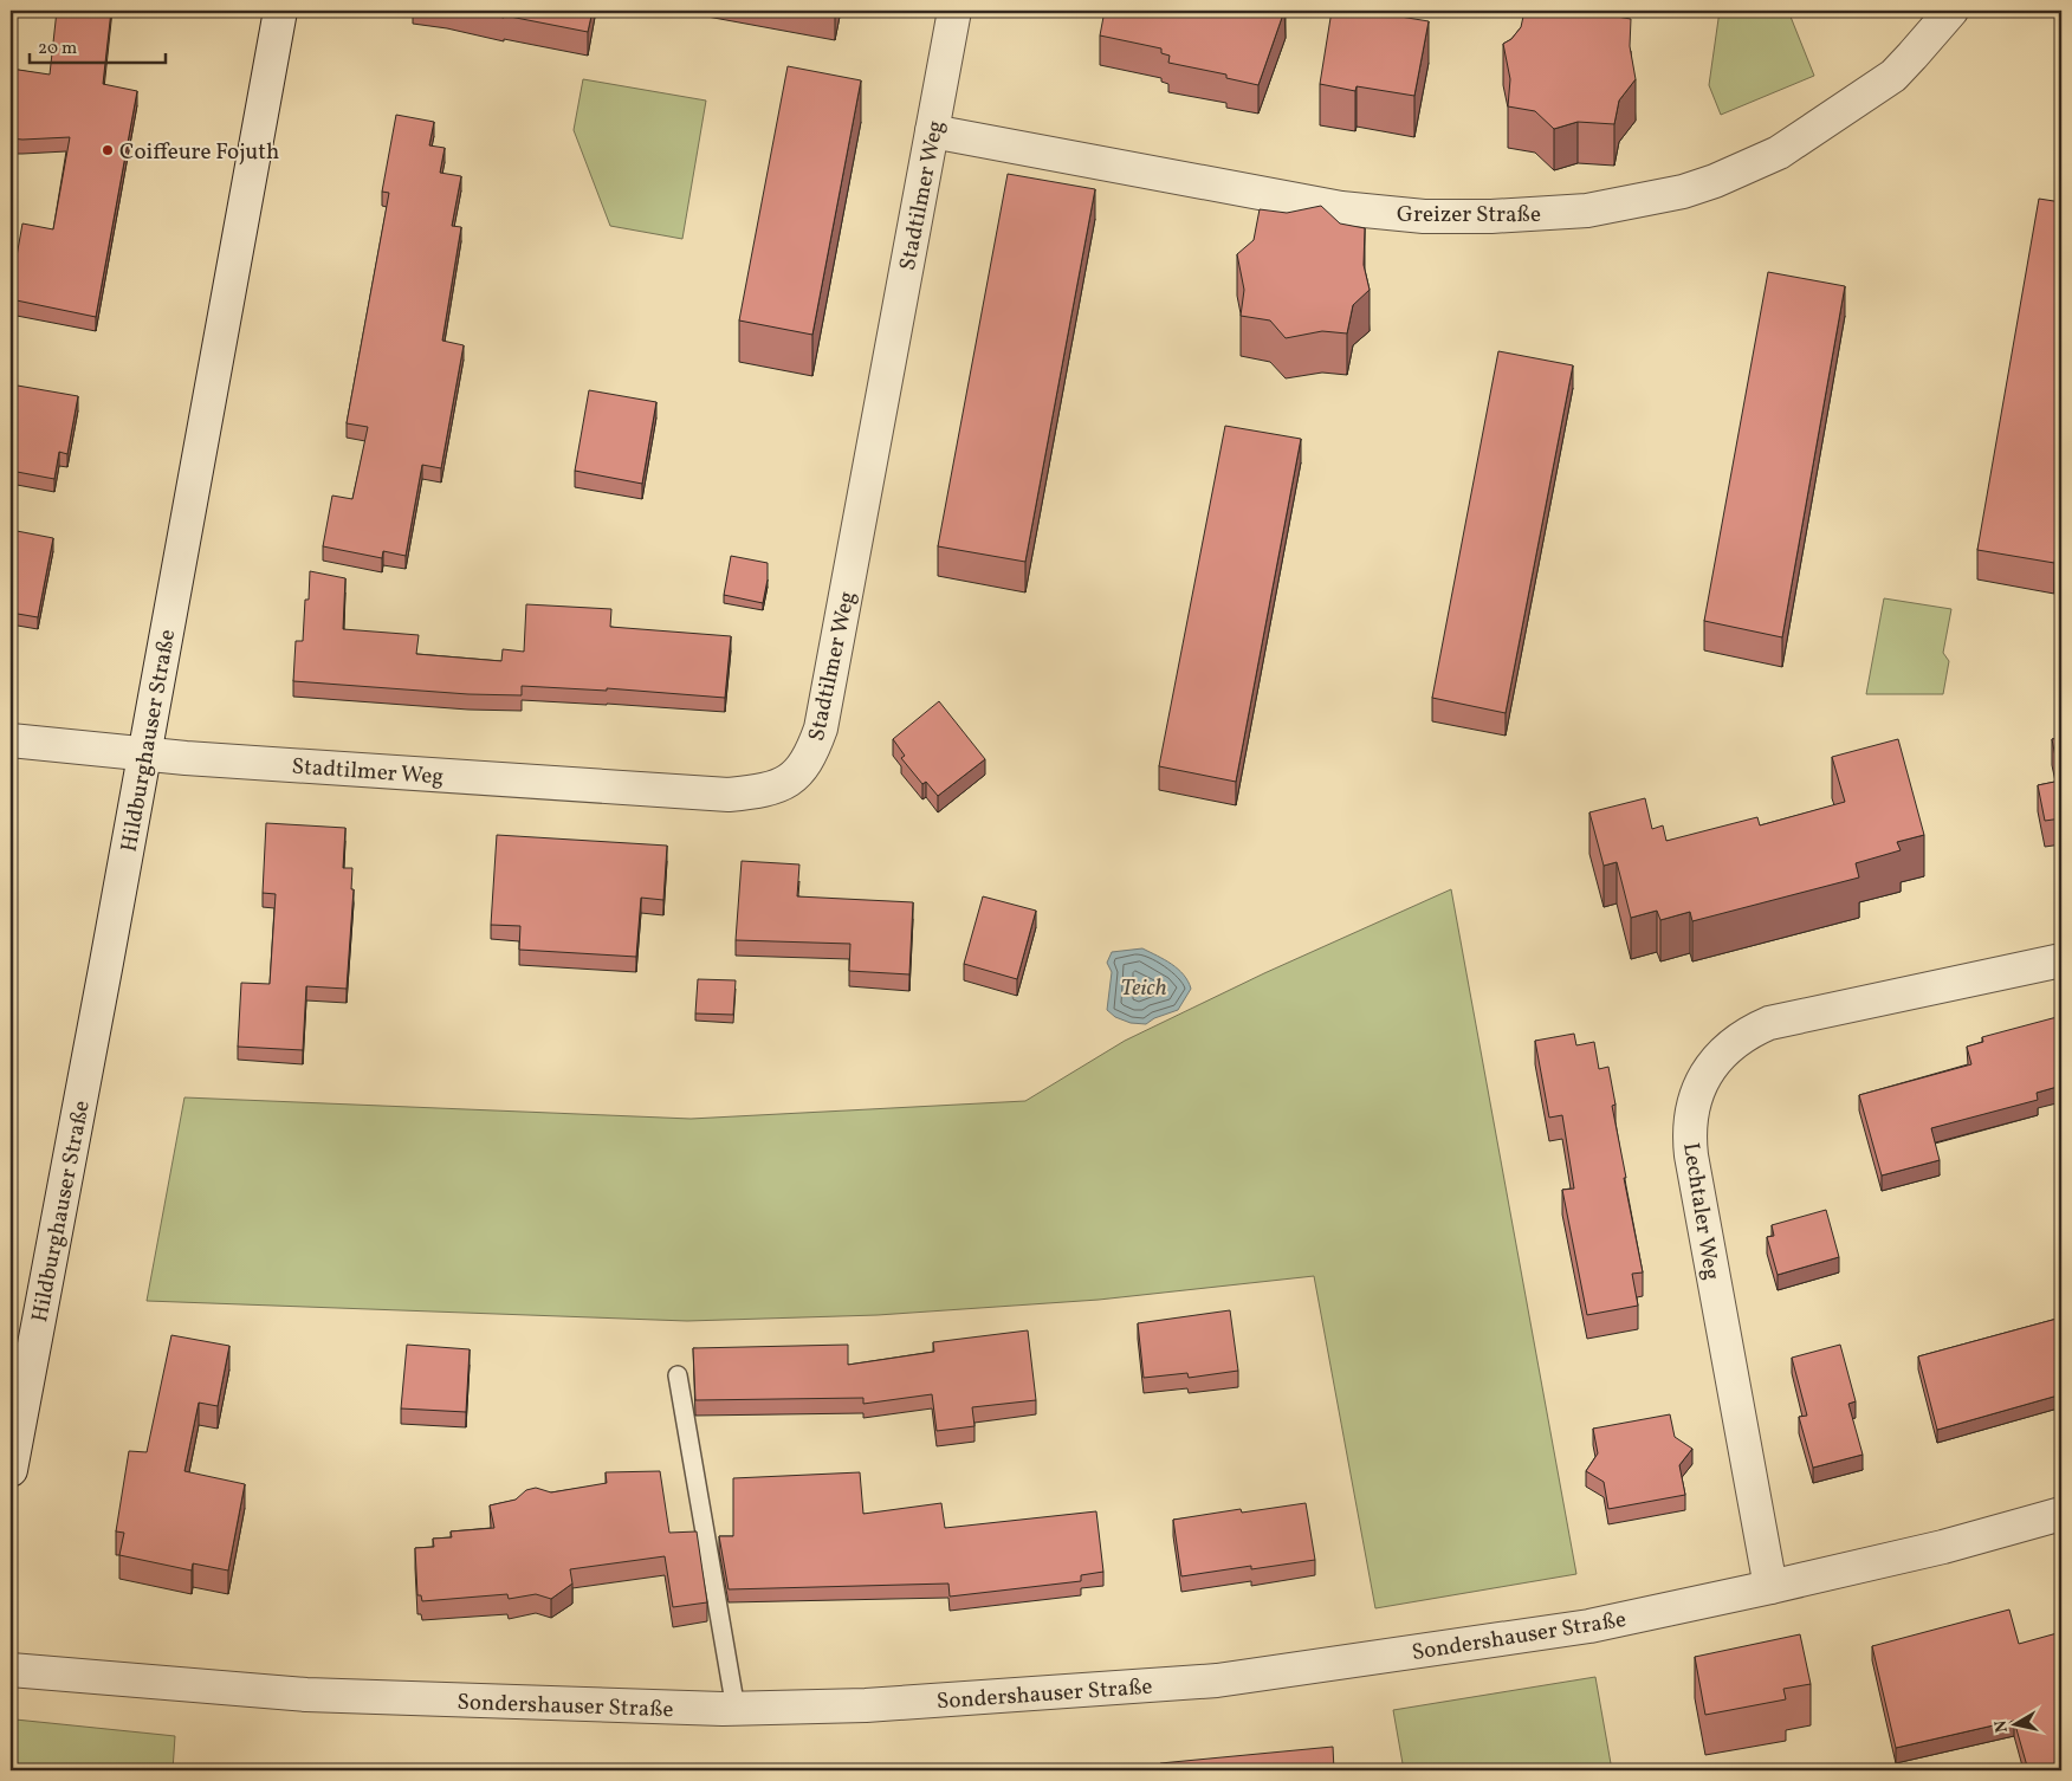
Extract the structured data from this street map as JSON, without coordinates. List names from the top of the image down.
{
  "streets": {
    "street": [
      "Stadtilmer Weg",
      "Greizer Straße",
      "Hildburghauser Straße",
      "Lechtaler Weg",
      "Sondershauser Straße"
    ]
  },
  "crossings": [
    ["Stadtilmer Weg", "Greizer Straße"],
    ["Stadtilmer Weg", "Hildburghauser Straße"],
    ["Lechtaler Weg", "Sondershauser Straße"]
  ],
  "water": ["Teich"],
  "places": ["Coiffeure Fojuth"],
  "scale_bar": "20 m",
  "north": "left"
}
